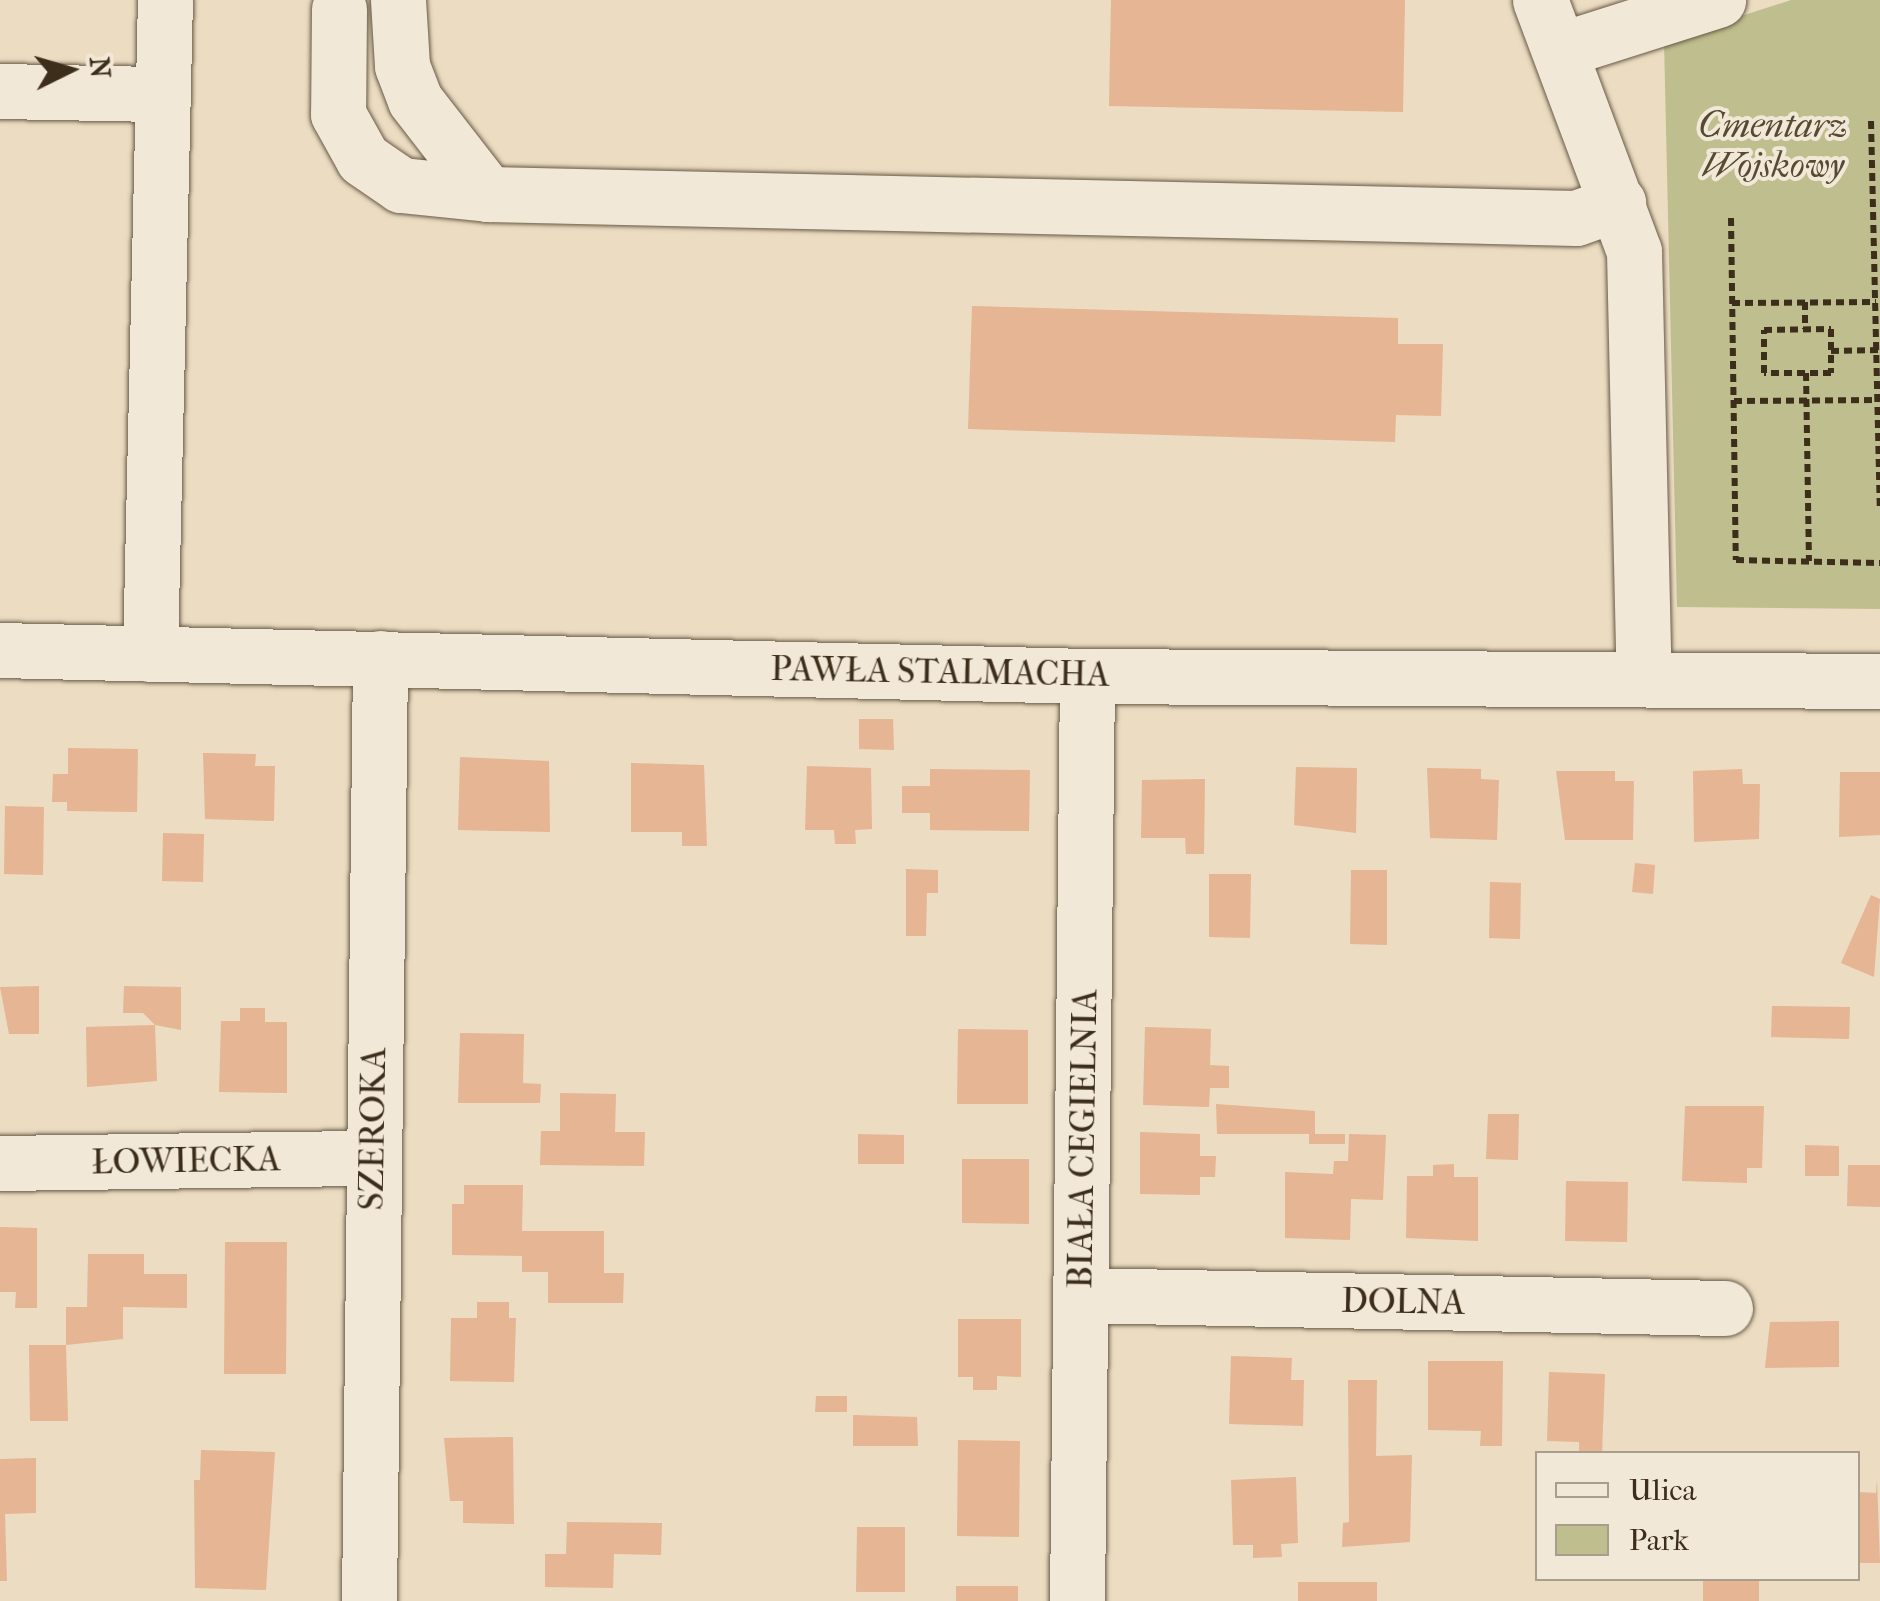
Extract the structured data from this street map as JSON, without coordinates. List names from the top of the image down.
{
  "streets": {
    "street": [
      "PAWŁA STALMACHA",
      "SZEROKA",
      "BIAŁA CEGIELNIA",
      "ŁOWIECKA",
      "DOLNA"
    ]
  },
  "crossings": [
    ["PAWŁA STALMACHA", "SZEROKA"],
    ["PAWŁA STALMACHA", "BIAŁA CEGIELNIA"],
    ["SZEROKA", "ŁOWIECKA"],
    ["BIAŁA CEGIELNIA", "DOLNA"]
  ],
  "parks": ["Cmentarz Wojskowy"],
  "legend": ["Ulica", "Park"],
  "north": "right"
}
